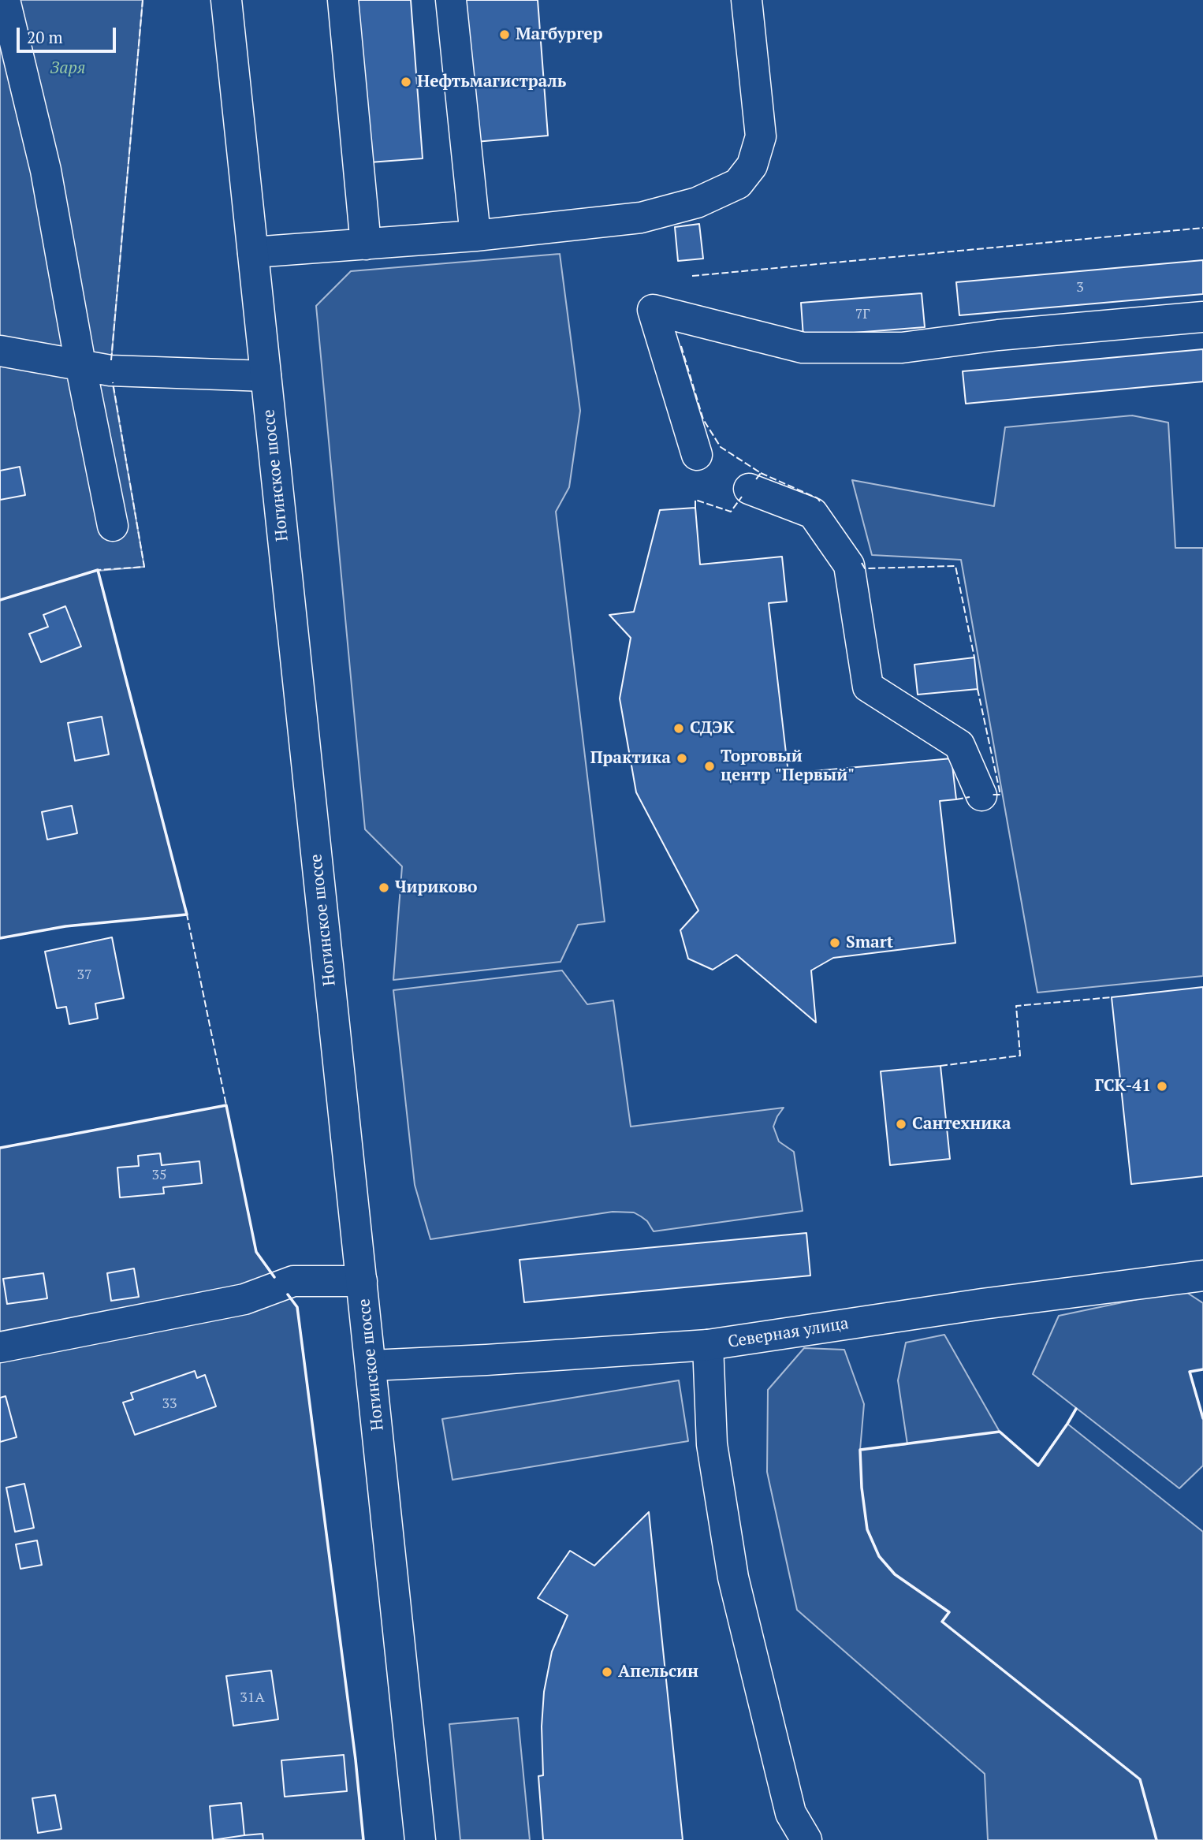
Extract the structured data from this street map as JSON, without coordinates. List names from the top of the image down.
{
  "streets": {
    "main road": ["Ногинское шоссе", "Северная улица"]
  },
  "crossings": [
    ["Ногинское шоссе", "Северная улица"]
  ],
  "parks": ["Заря"],
  "places": [
    "Магбургер",
    "Нефтьмагистраль",
    "СДЭК",
    "Практика",
    "Торговый центр \"Первый\"",
    "Чириково",
    "Smart",
    "ГСК-41",
    "Сантехника",
    "Апельсин"
  ],
  "house_numbers": [
    "3",
    "7Г",
    "37",
    "35",
    "33",
    "31А"
  ],
  "scale_bar": "20 m"
}
